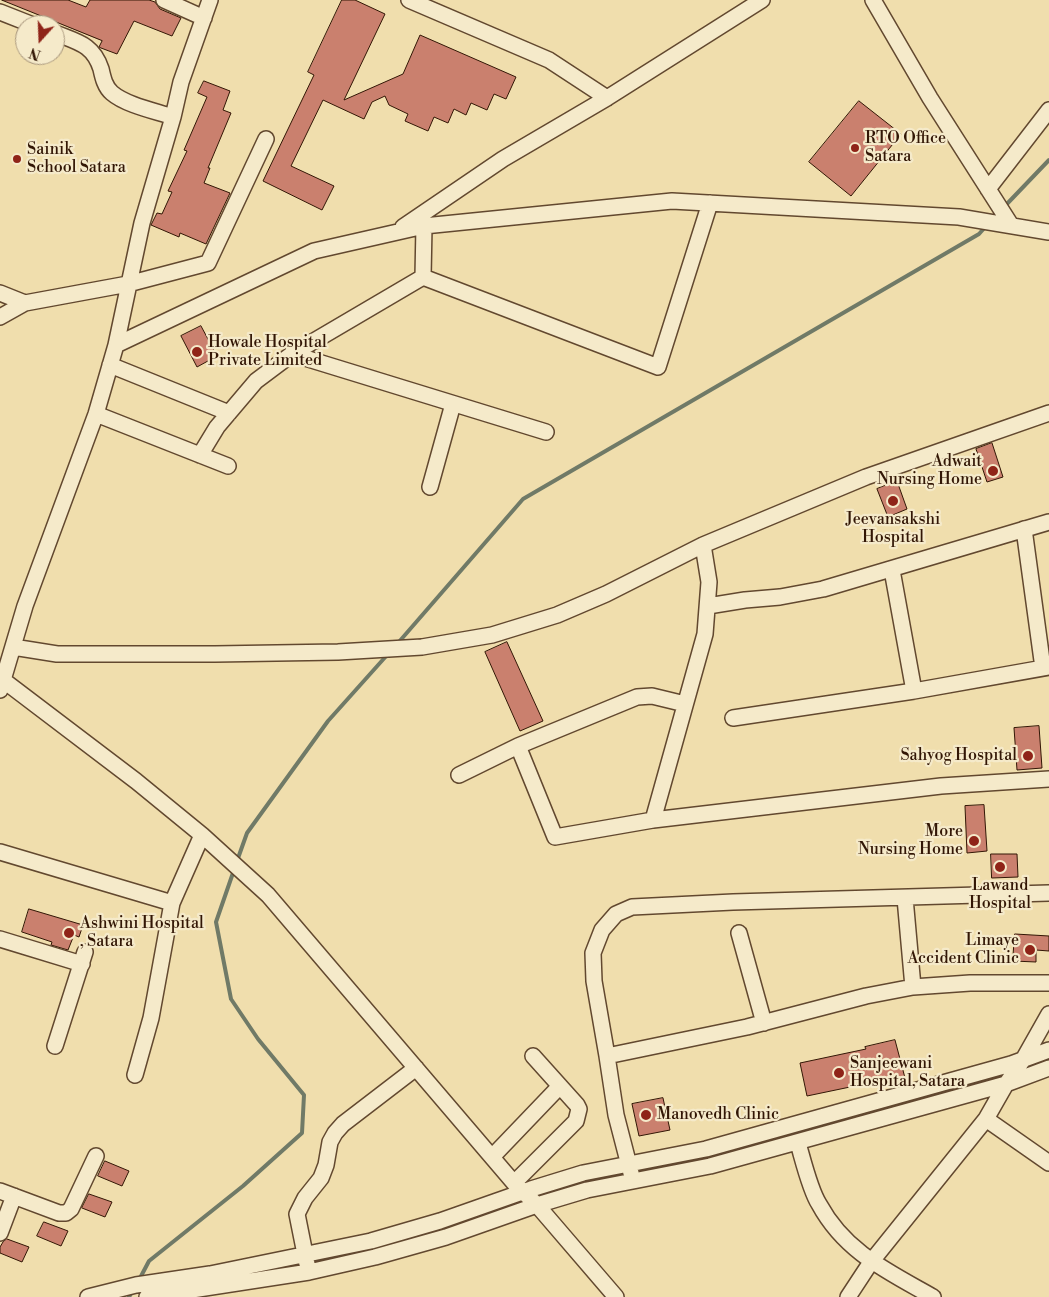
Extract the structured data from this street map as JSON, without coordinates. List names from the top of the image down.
{
  "places": [
    "RTO Office Satara",
    "Sainik School Satara",
    "Howale Hospital Private Limited",
    "Adwait Nursing Home",
    "Jeevansakshi Hospital",
    "Sahyog Hospital",
    "More Nursing Home",
    "Lawand Hospital",
    "Ashwini Hospital , Satara",
    "Limaye Accident Clinic",
    "Sanjeewani Hospital, Satara",
    "Manovedh Clinic"
  ],
  "north": "bottom"
}
